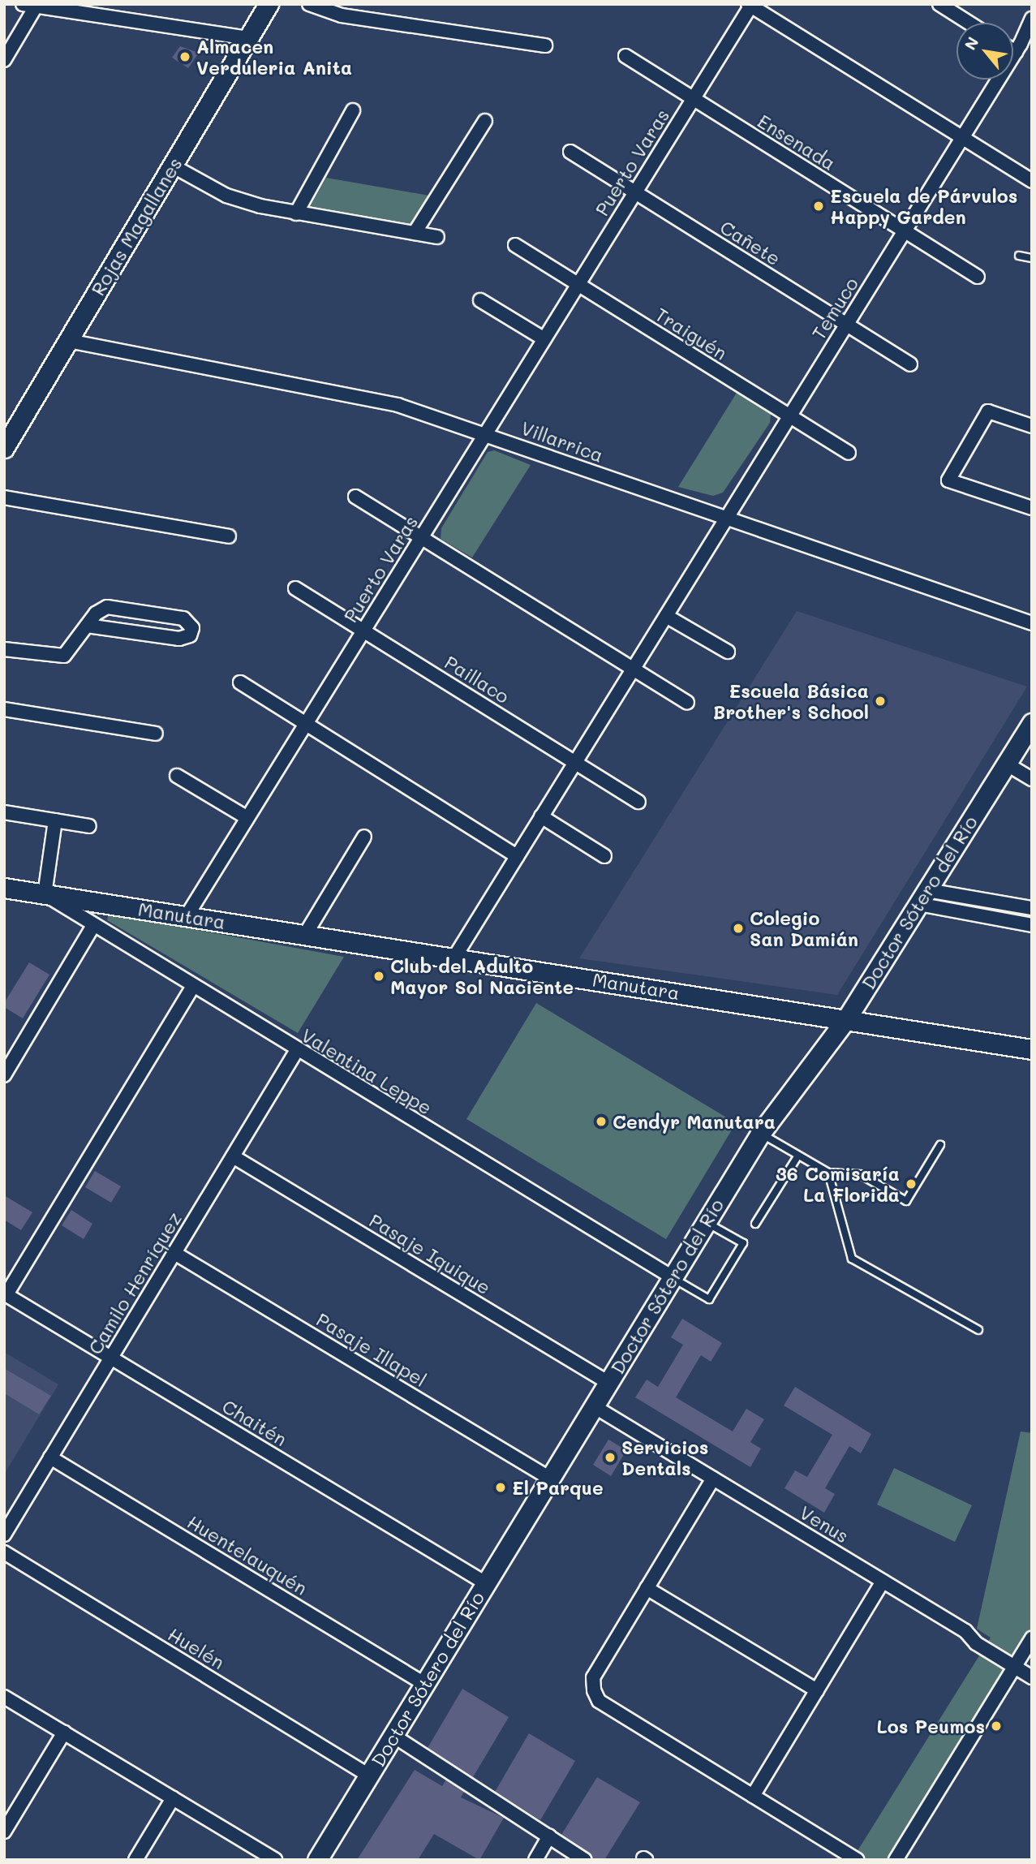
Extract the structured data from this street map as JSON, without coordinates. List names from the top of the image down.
{
  "streets": {
    "main road": ["Rojas Magallanes", "Doctor Sótero del Río", "Manutara"],
    "street": [
      "Ensenada",
      "Puerto Varas",
      "Cañete",
      "Temuco",
      "Traiguén",
      "Villarrica",
      "Paillaco",
      "Valentina Leppe",
      "Pasaje Iquique",
      "Camilo Henríquez",
      "Pasaje Illapel",
      "Chaitén",
      "Venus",
      "Huentelauquén",
      "Huelén"
    ]
  },
  "crossings": [
    ["Ensenada", "Puerto Varas"],
    ["Ensenada", "Temuco"],
    ["Puerto Varas", "Cañete"],
    ["Puerto Varas", "Traiguén"],
    ["Puerto Varas", "Villarrica"],
    ["Puerto Varas", "Paillaco"],
    ["Puerto Varas", "Manutara"],
    ["Rojas Magallanes", "Villarrica"],
    ["Cañete", "Temuco"],
    ["Temuco", "Traiguén"],
    ["Temuco", "Villarrica"],
    ["Temuco", "Paillaco"],
    ["Temuco", "Manutara"],
    ["Doctor Sótero del Río", "Manutara"],
    ["Doctor Sótero del Río", "Valentina Leppe"],
    ["Doctor Sótero del Río", "Pasaje Iquique"],
    ["Doctor Sótero del Río", "Pasaje Illapel"],
    ["Doctor Sótero del Río", "Chaitén"],
    ["Doctor Sótero del Río", "Venus"],
    ["Doctor Sótero del Río", "Huentelauquén"],
    ["Doctor Sótero del Río", "Huelén"],
    ["Manutara", "Valentina Leppe"],
    ["Valentina Leppe", "Camilo Henríquez"],
    ["Pasaje Iquique", "Camilo Henríquez"],
    ["Camilo Henríquez", "Pasaje Illapel"],
    ["Camilo Henríquez", "Chaitén"],
    ["Camilo Henríquez", "Huentelauquén"]
  ],
  "places": [
    "Almacen Verduleria Anita",
    "Escuela de Párvulos Happy Garden",
    "Escuela Básica Brother's School",
    "Colegio San Damián",
    "Club del Adulto Mayor Sol Naciente",
    "Cendyr Manutara",
    "36 Comisaría La Florida",
    "Servicios Dentals",
    "El Parque",
    "Los Peumos"
  ],
  "north": "top left"
}
